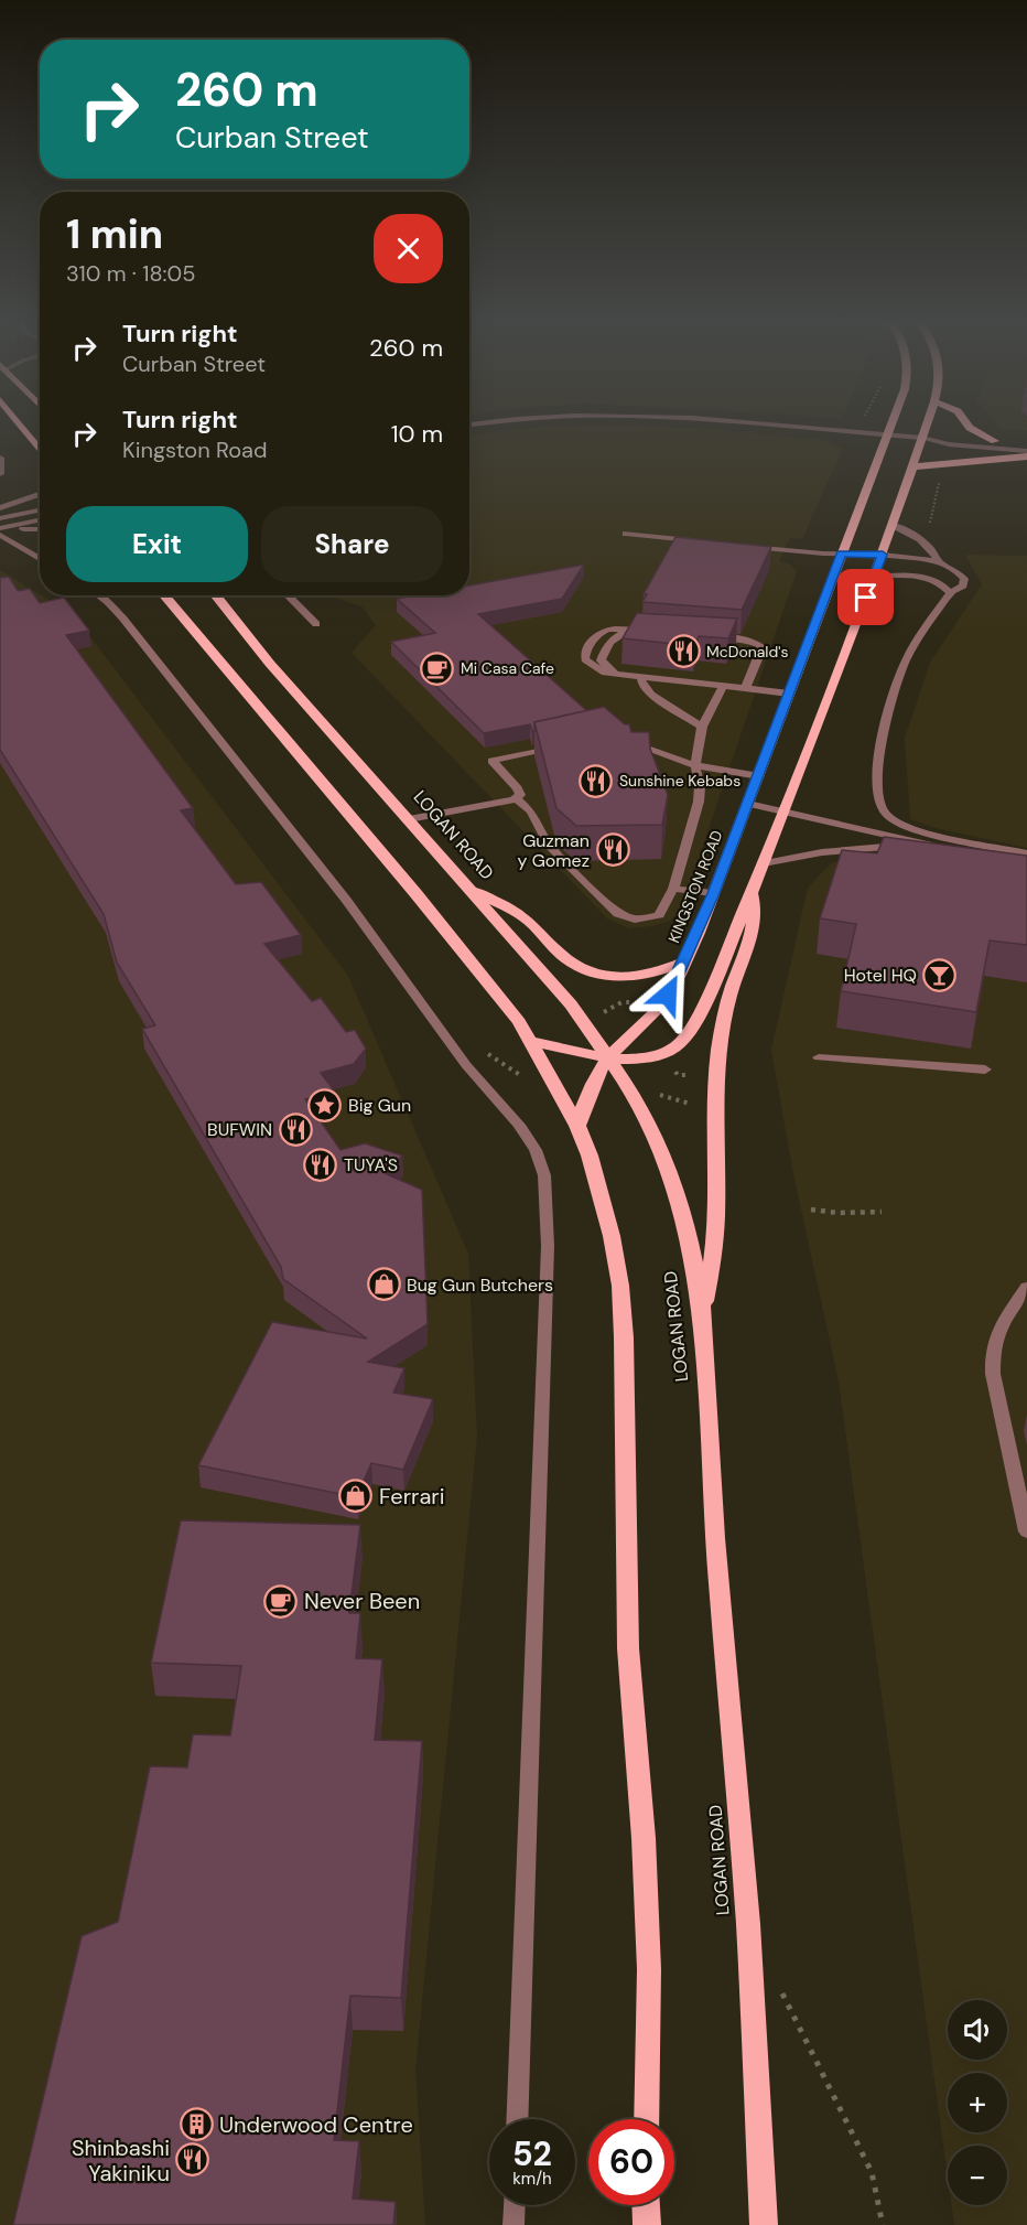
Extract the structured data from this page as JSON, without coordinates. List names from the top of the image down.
{
  "streets": {
    "main road": ["LOGAN ROAD", "KINGSTON ROAD"]
  },
  "crossings": [
    ["LOGAN ROAD", "KINGSTON ROAD"]
  ],
  "places": {
    "restaurant": [
      "McDonald's",
      "Sunshine Kebabs",
      "Guzman y Gomez",
      "BUFWIN",
      "TUYA'S",
      "Shinbashi Yakiniku"
    ],
    "cafe": ["Mi Casa Cafe", "Never Been"],
    "bar": ["Hotel HQ"],
    "place": ["Big Gun"],
    "shop": ["Bug Gun Butchers", "Ferrari"],
    "building": ["Underwood Centre"]
  },
  "page": {
    "turn": ["260 m", "Curban Street"],
    "heading": ["1 min", "310 m · 18:05"],
    "list": [
      {
        "name": "Turn right",
        "note": "Curban Street",
        "value": "260 m"
      },
      {
        "name": "Turn right",
        "note": "Kingston Road",
        "value": "10 m"
      }
    ],
    "buttons": ["Exit", "Share"],
    "map_buttons": ["+", "−"],
    "speed": "52 km/h",
    "limit": "60"
  }
}
